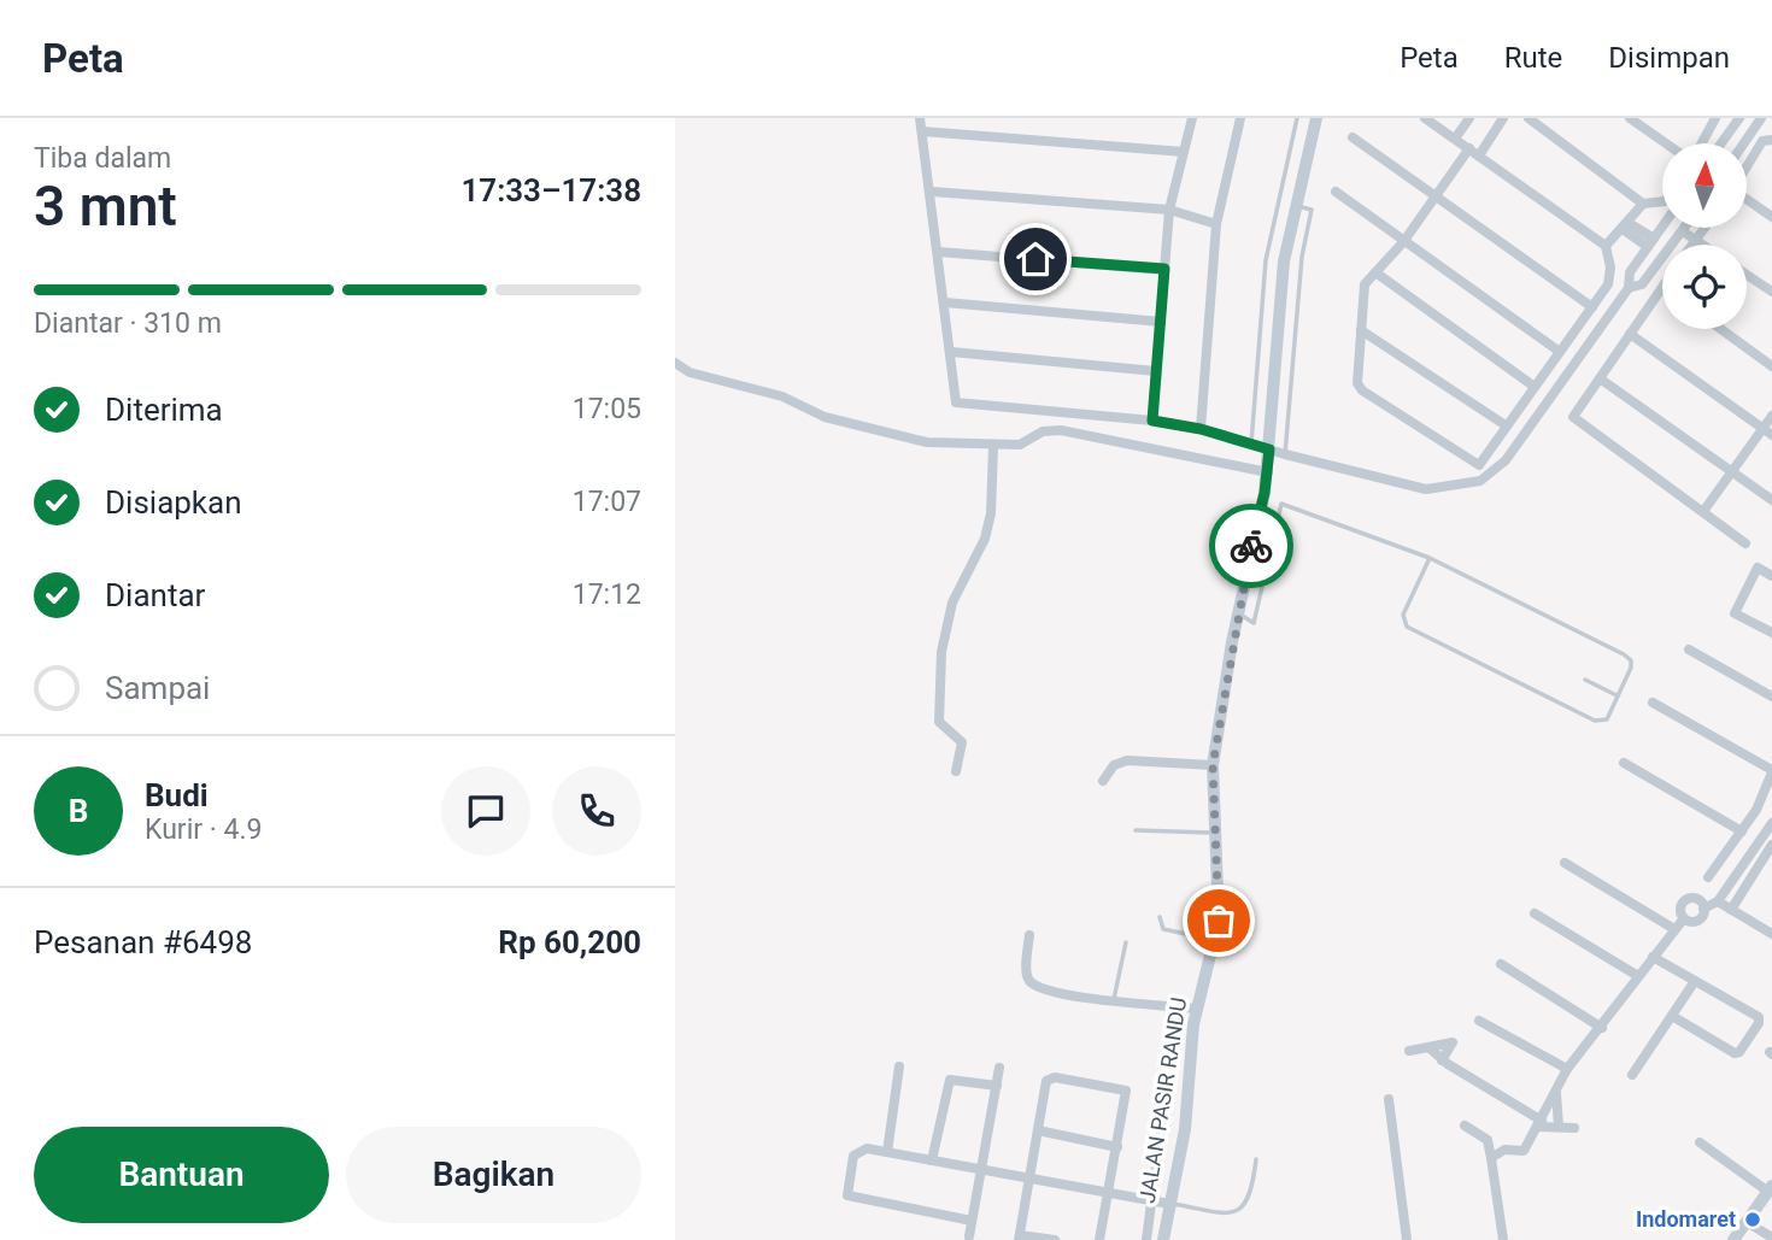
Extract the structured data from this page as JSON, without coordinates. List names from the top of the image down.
{
  "streets": {
    "main road": ["JALAN PASIR RANDU"]
  },
  "places": ["Indomaret"],
  "north": "top",
  "page": {
    "header": "Peta",
    "nav": ["Peta", "Rute", "Disimpan"],
    "heading": ["3 mnt", "Tiba dalam", "17:33–17:38"],
    "panel": [
      "Budi",
      "Kurir · 4.9",
      "Pesanan #6498",
      "Rp 60,200"
    ],
    "bar": "Diantar · 310 m",
    "list": [
      ["Diterima", "17:05"],
      ["Disiapkan", "17:07"],
      ["Diantar", "17:12"],
      "Sampai"
    ],
    "round": "B",
    "buttons": ["Bantuan", "Bagikan"]
  }
}
